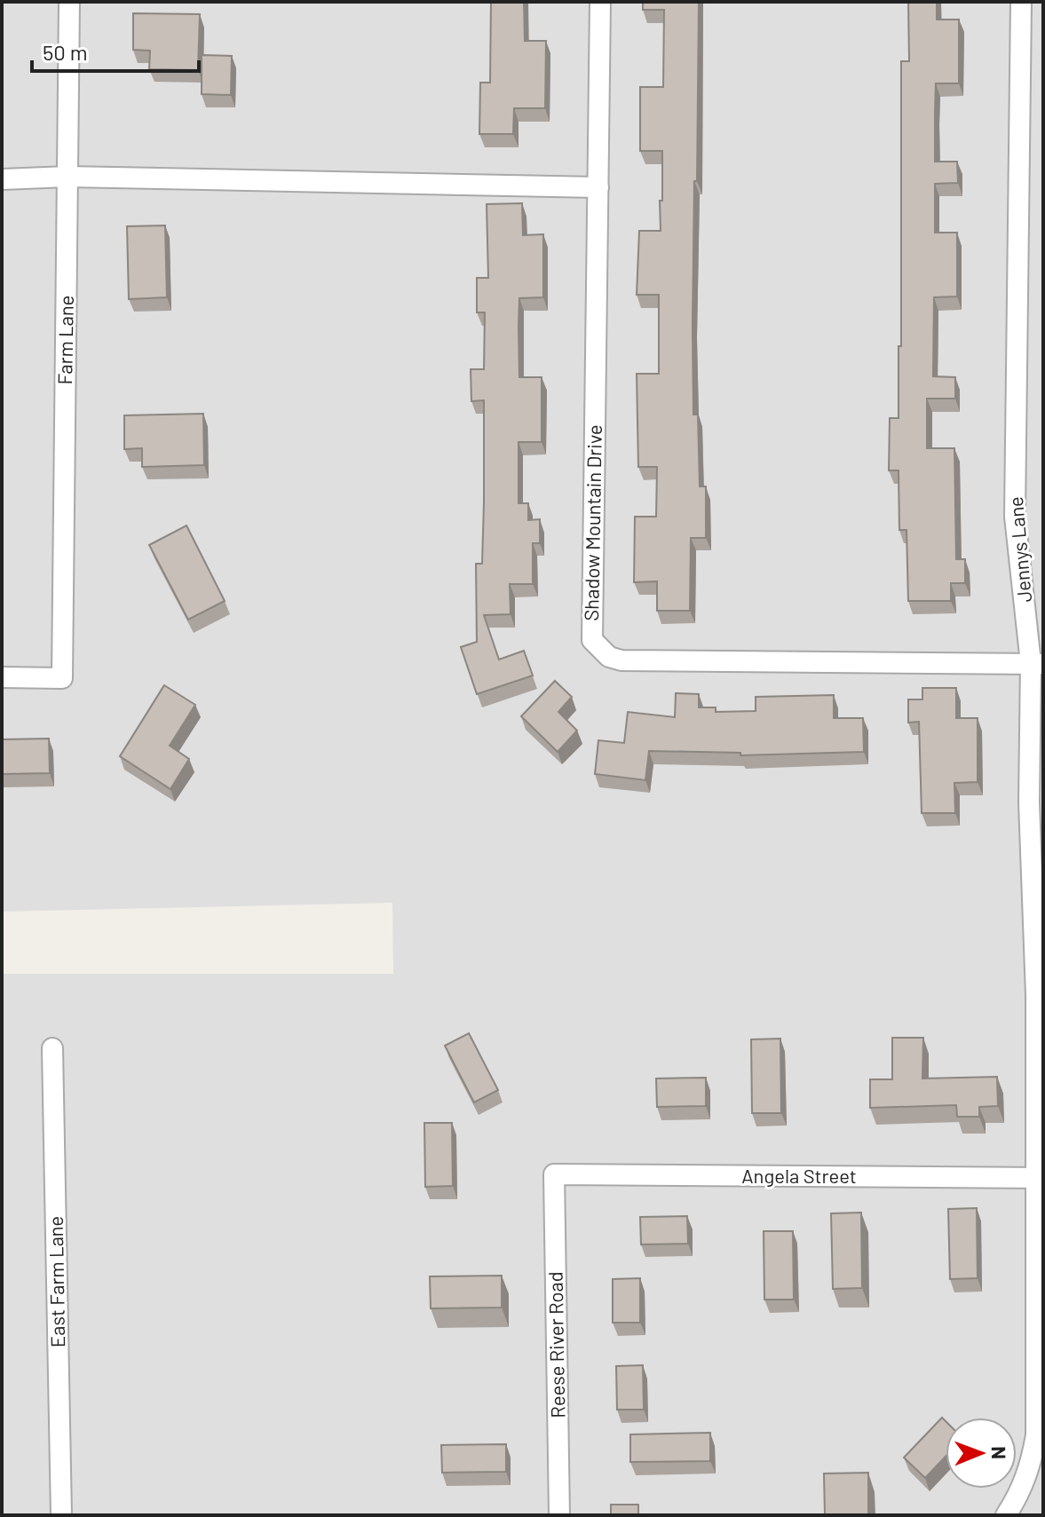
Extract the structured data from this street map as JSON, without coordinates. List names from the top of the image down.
{
  "streets": {
    "street": [
      "Farm Lane",
      "Shadow Mountain Drive",
      "Jennys Lane",
      "Angela Street",
      "East Farm Lane",
      "Reese River Road"
    ]
  },
  "crossings": [
    ["Shadow Mountain Drive", "Jennys Lane"],
    ["Jennys Lane", "Angela Street"],
    ["Angela Street", "Reese River Road"]
  ],
  "scale_bar": "50 m",
  "north": "right"
}
